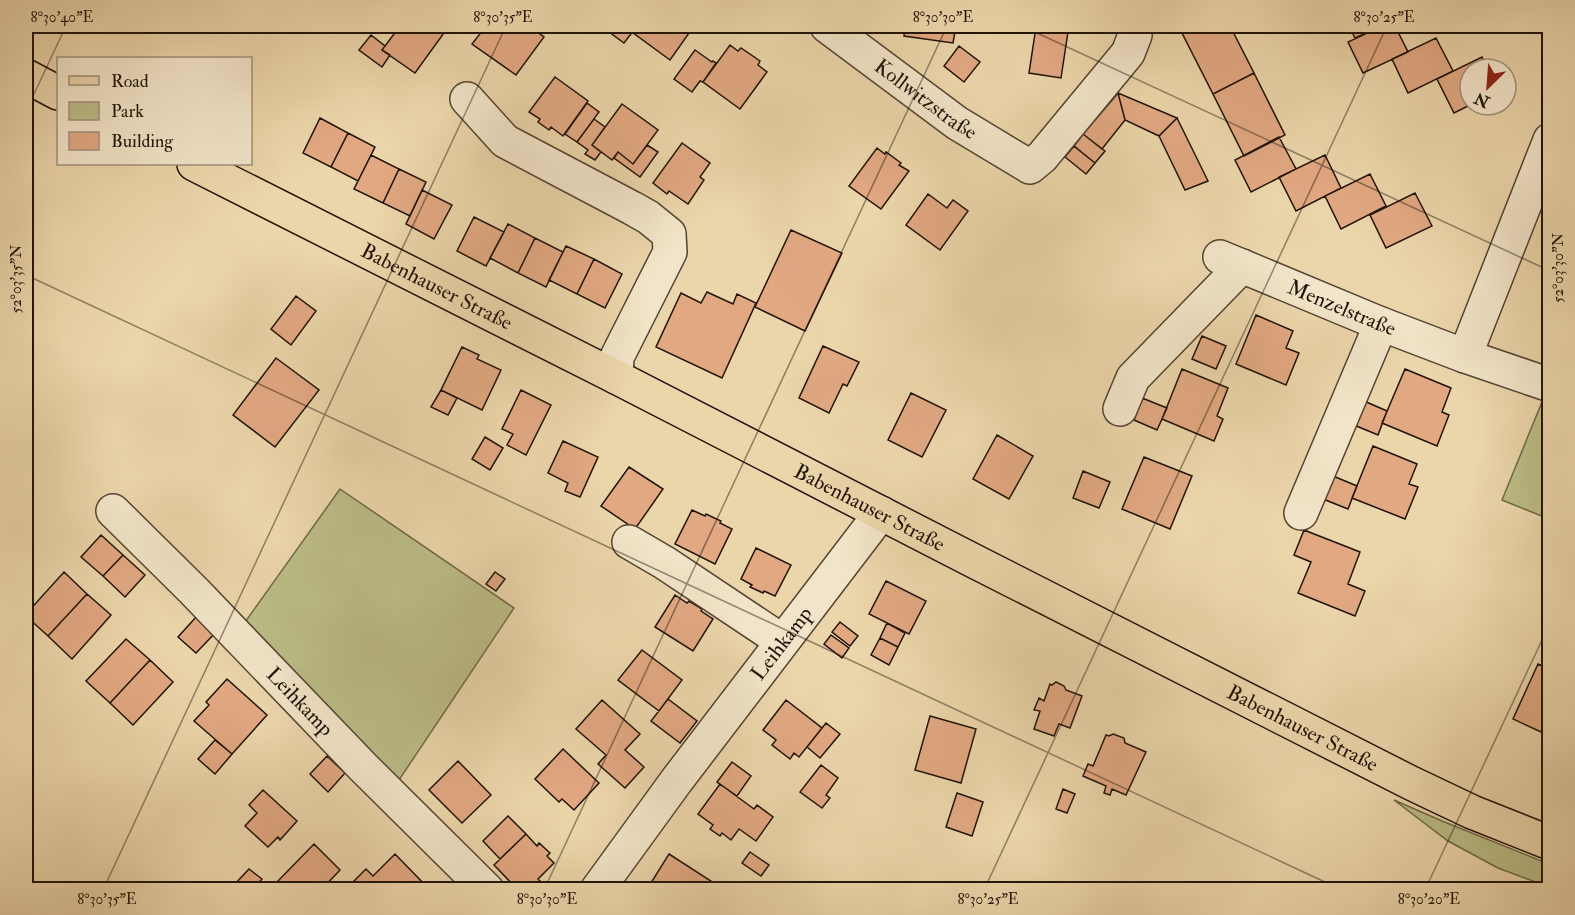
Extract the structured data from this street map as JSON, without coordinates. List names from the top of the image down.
{
  "streets": {
    "main road": ["Babenhauser Straße"],
    "street": ["Kollwitzstraße", "Menzelstraße", "Leihkamp"]
  },
  "crossings": [
    ["Babenhauser Straße", "Leihkamp"]
  ],
  "legend": ["Road", "Park", "Building"],
  "north": "bottom left",
  "coordinates": [
    "8°30'40\"E",
    "8°30'35\"E",
    "8°30'30\"E",
    "8°30'25\"E",
    "52°03'30\"N",
    "52°03'35\"N",
    "8°30'20\"E"
  ]
}
